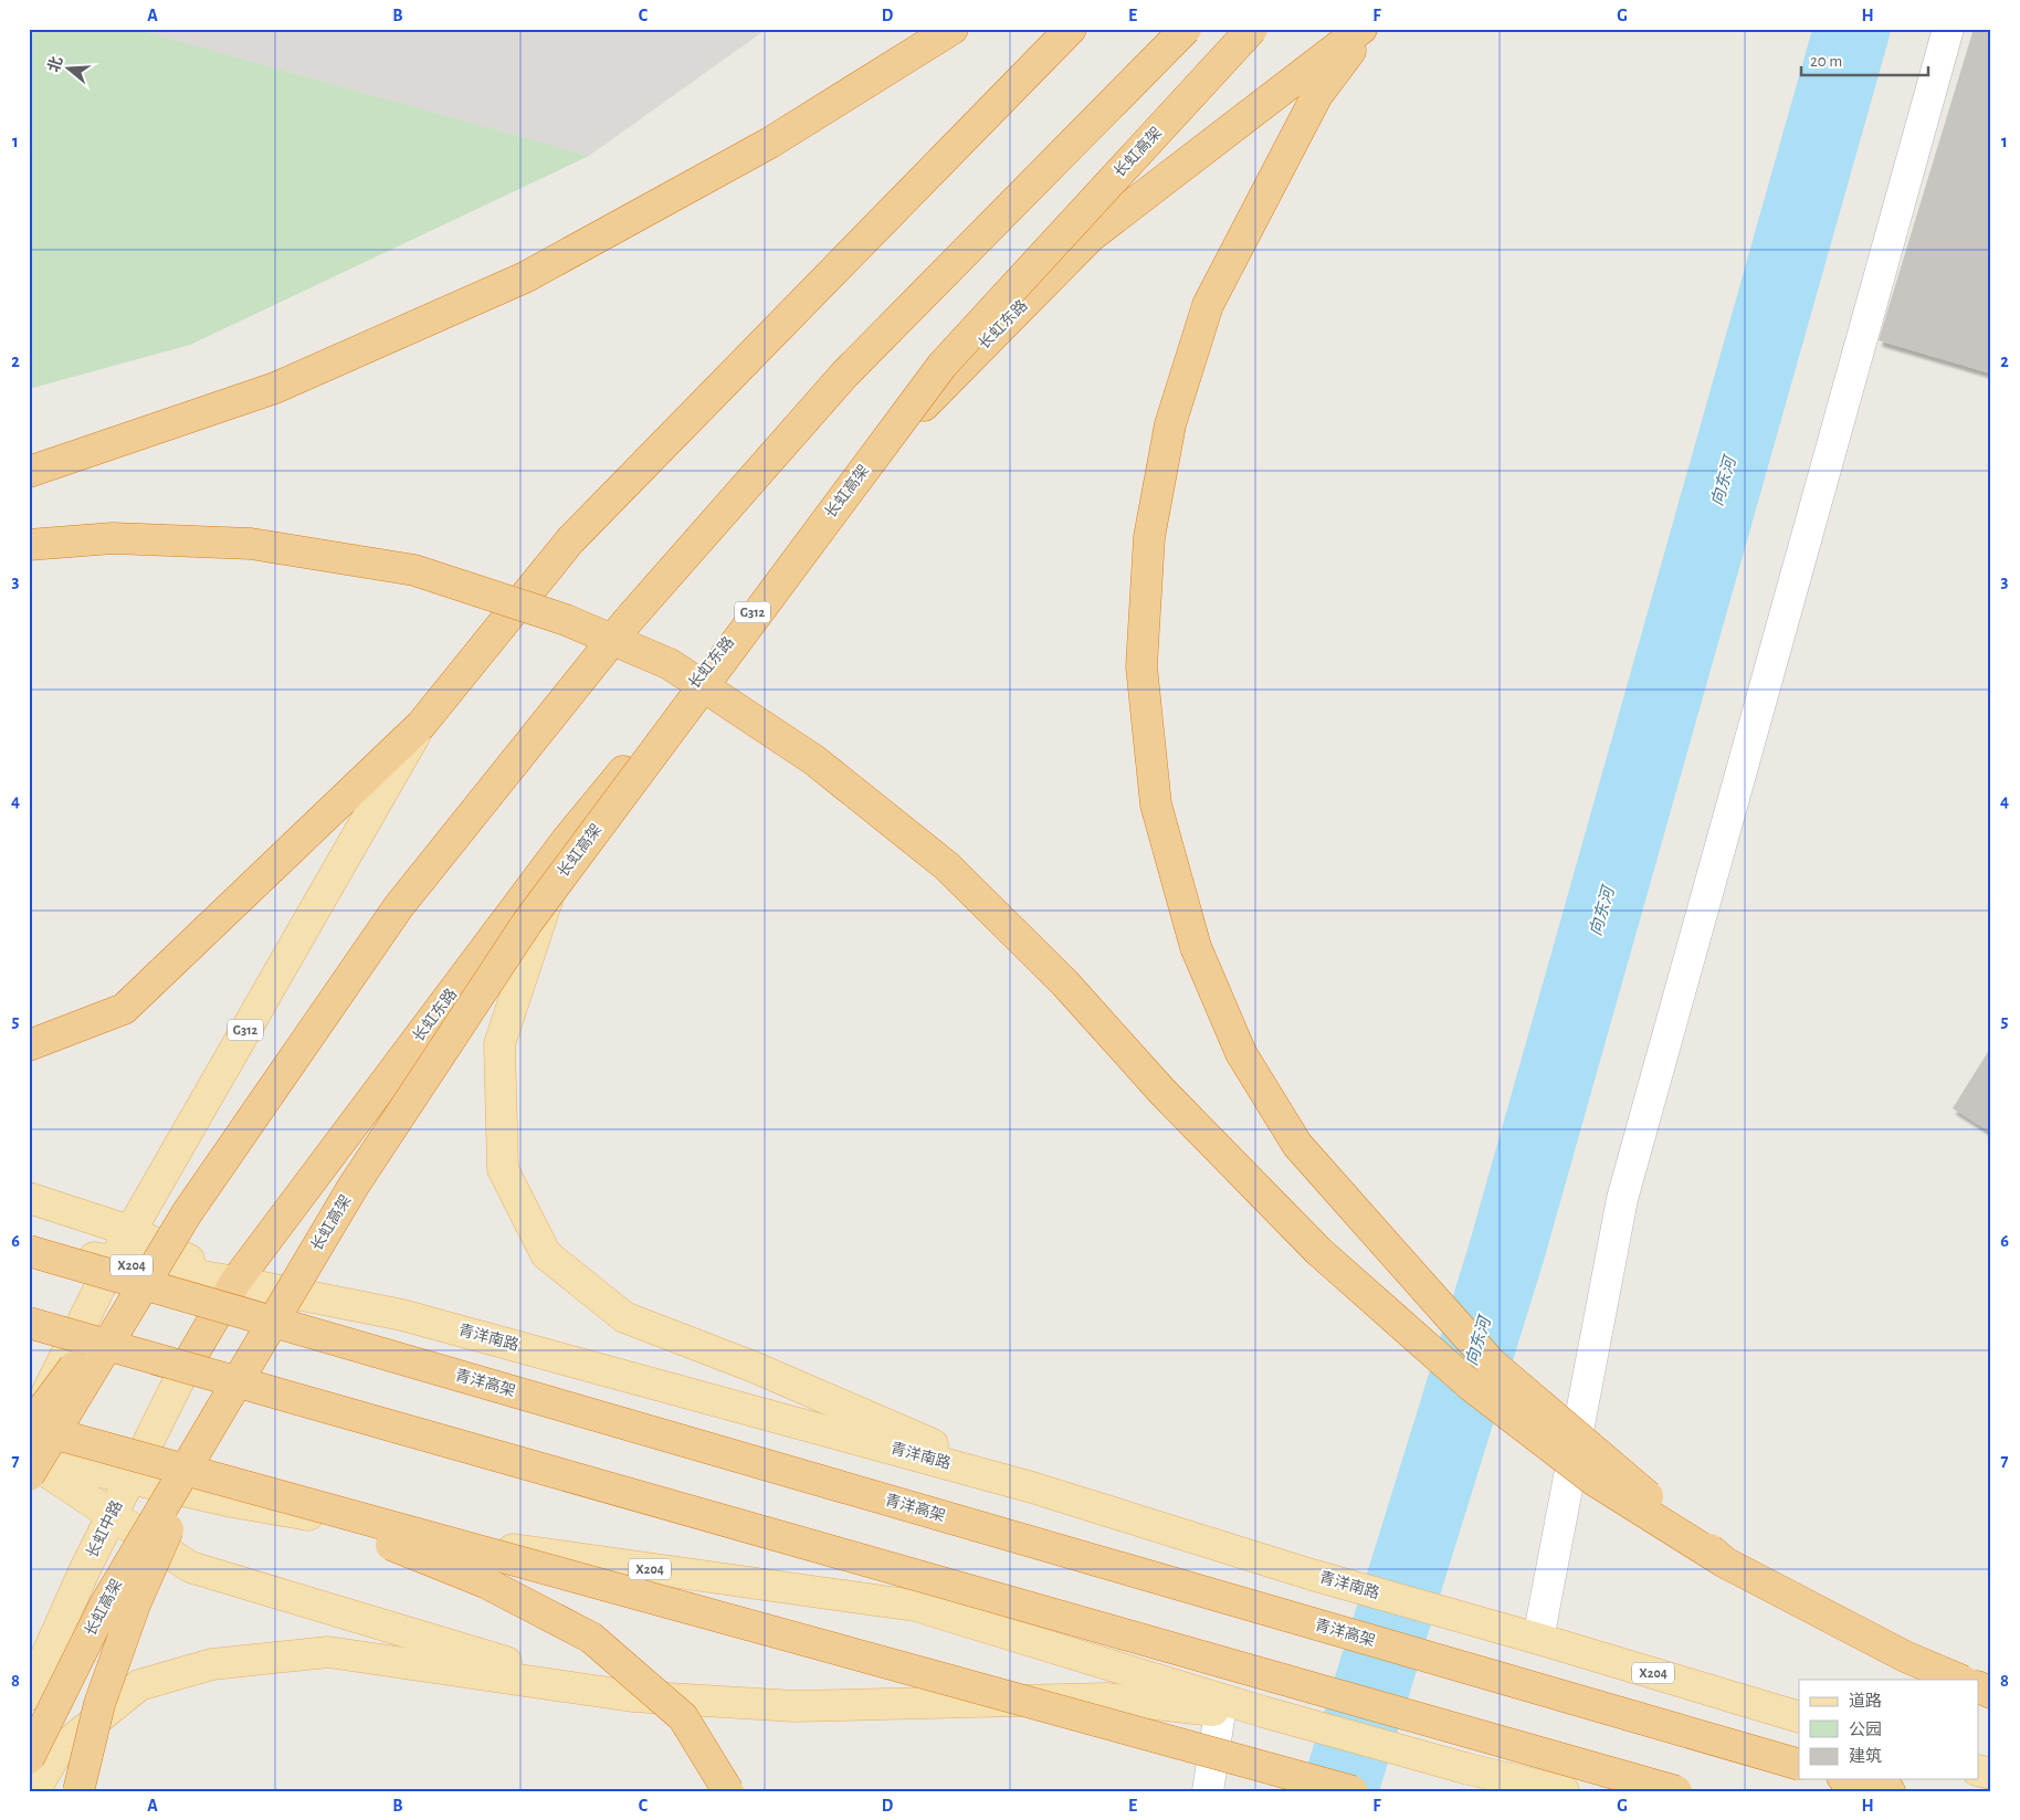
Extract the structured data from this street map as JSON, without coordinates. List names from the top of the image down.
{
  "streets": {
    "highway": [
      "长虹高架",
      "长虹东路",
      "G312",
      "青洋高架"
    ],
    "main road": ["X204", "青洋南路", "长虹中路"]
  },
  "crossings": [
    ["长虹东路", "青洋南路"],
    ["长虹东路", "长虹中路"],
    ["G312", "青洋南路"],
    ["X204", "长虹中路"]
  ],
  "water": ["向东河"],
  "legend": ["道路", "公园", "建筑"],
  "scale_bar": "20 m",
  "north": "left",
  "grid": {
    "columns": [
      "A",
      "B",
      "C",
      "D",
      "E",
      "F",
      "G",
      "H"
    ],
    "rows": [
      "1",
      "2",
      "3",
      "4",
      "5",
      "6",
      "7",
      "8"
    ]
  }
}
